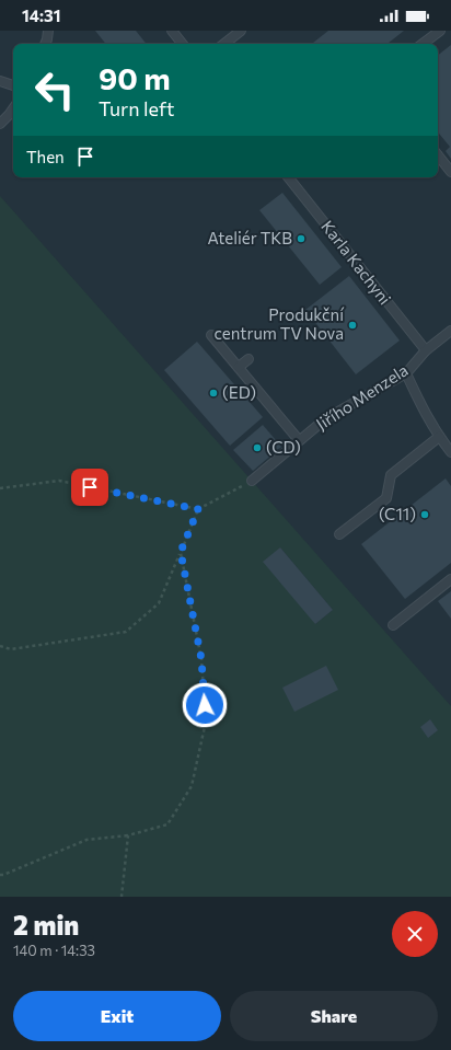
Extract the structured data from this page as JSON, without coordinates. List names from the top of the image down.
{
  "streets": {
    "lane": ["Karla Kachyni", "Jiřího Menzela"]
  },
  "crossings": [
    ["Karla Kachyni", "Jiřího Menzela"]
  ],
  "places": [
    "Ateliér TKB",
    "Produkční centrum TV Nova",
    "(ED)",
    "(CD)",
    "(C11)"
  ],
  "page": {
    "status": "14:31",
    "turn": ["90 m", "Turn left"],
    "then": "Then",
    "heading": ["2 min", "140 m · 14:33"],
    "buttons": ["Exit", "Share"]
  }
}
